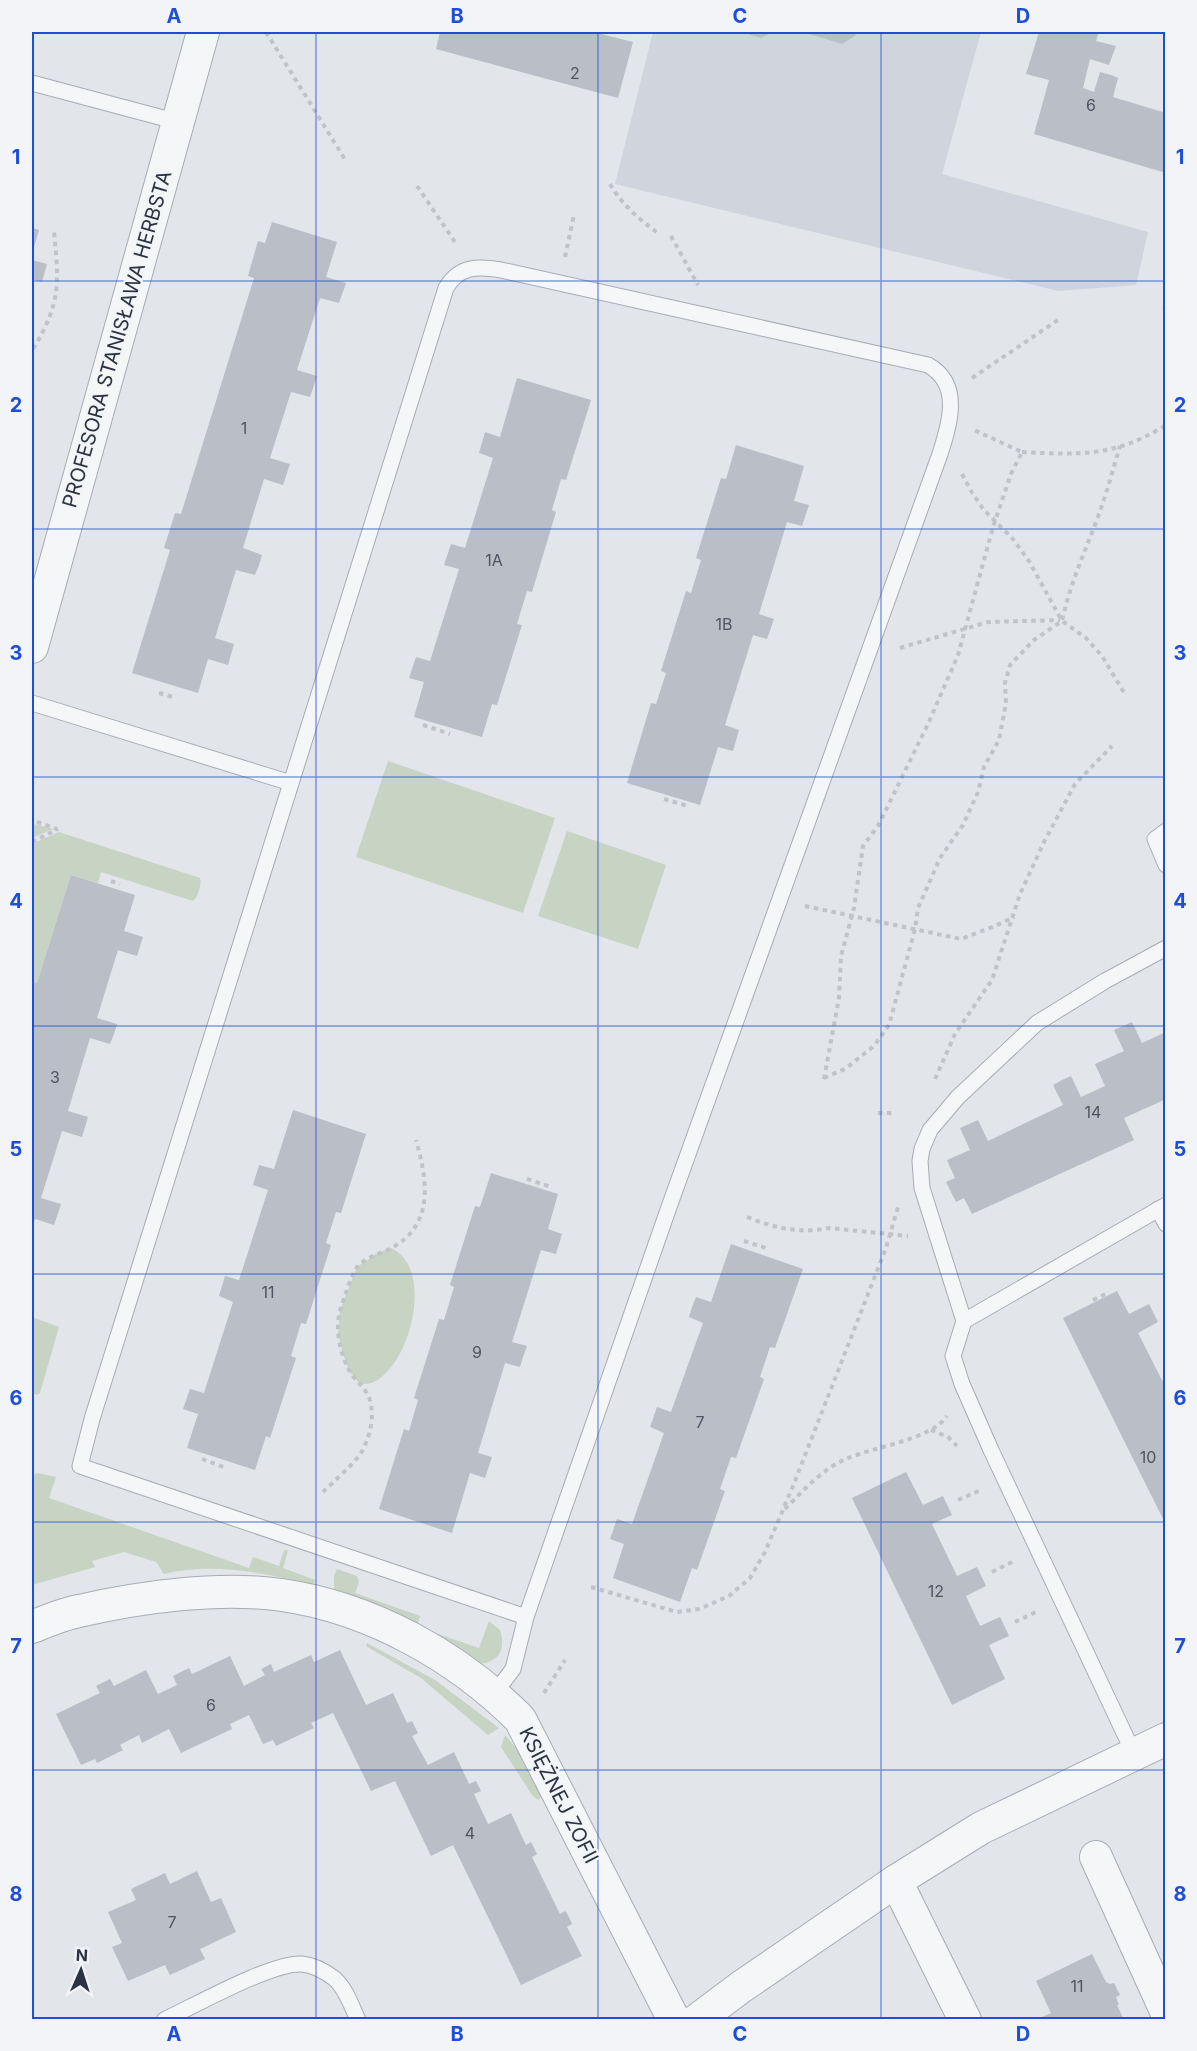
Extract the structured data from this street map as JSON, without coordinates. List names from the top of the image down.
{
  "streets": {
    "street": ["PROFESORA STANISŁAWA HERBSTA", "KSIĘŻNEJ ZOFII"]
  },
  "house_numbers": [
    "2",
    "6",
    "1",
    "1A",
    "1B",
    "3",
    "14",
    "11",
    "9",
    "7",
    "10",
    "12",
    "6",
    "4",
    "7",
    "11"
  ],
  "north": "top",
  "grid": {
    "columns": [
      "A",
      "B",
      "C",
      "D"
    ],
    "rows": [
      "1",
      "2",
      "3",
      "4",
      "5",
      "6",
      "7",
      "8"
    ]
  }
}
